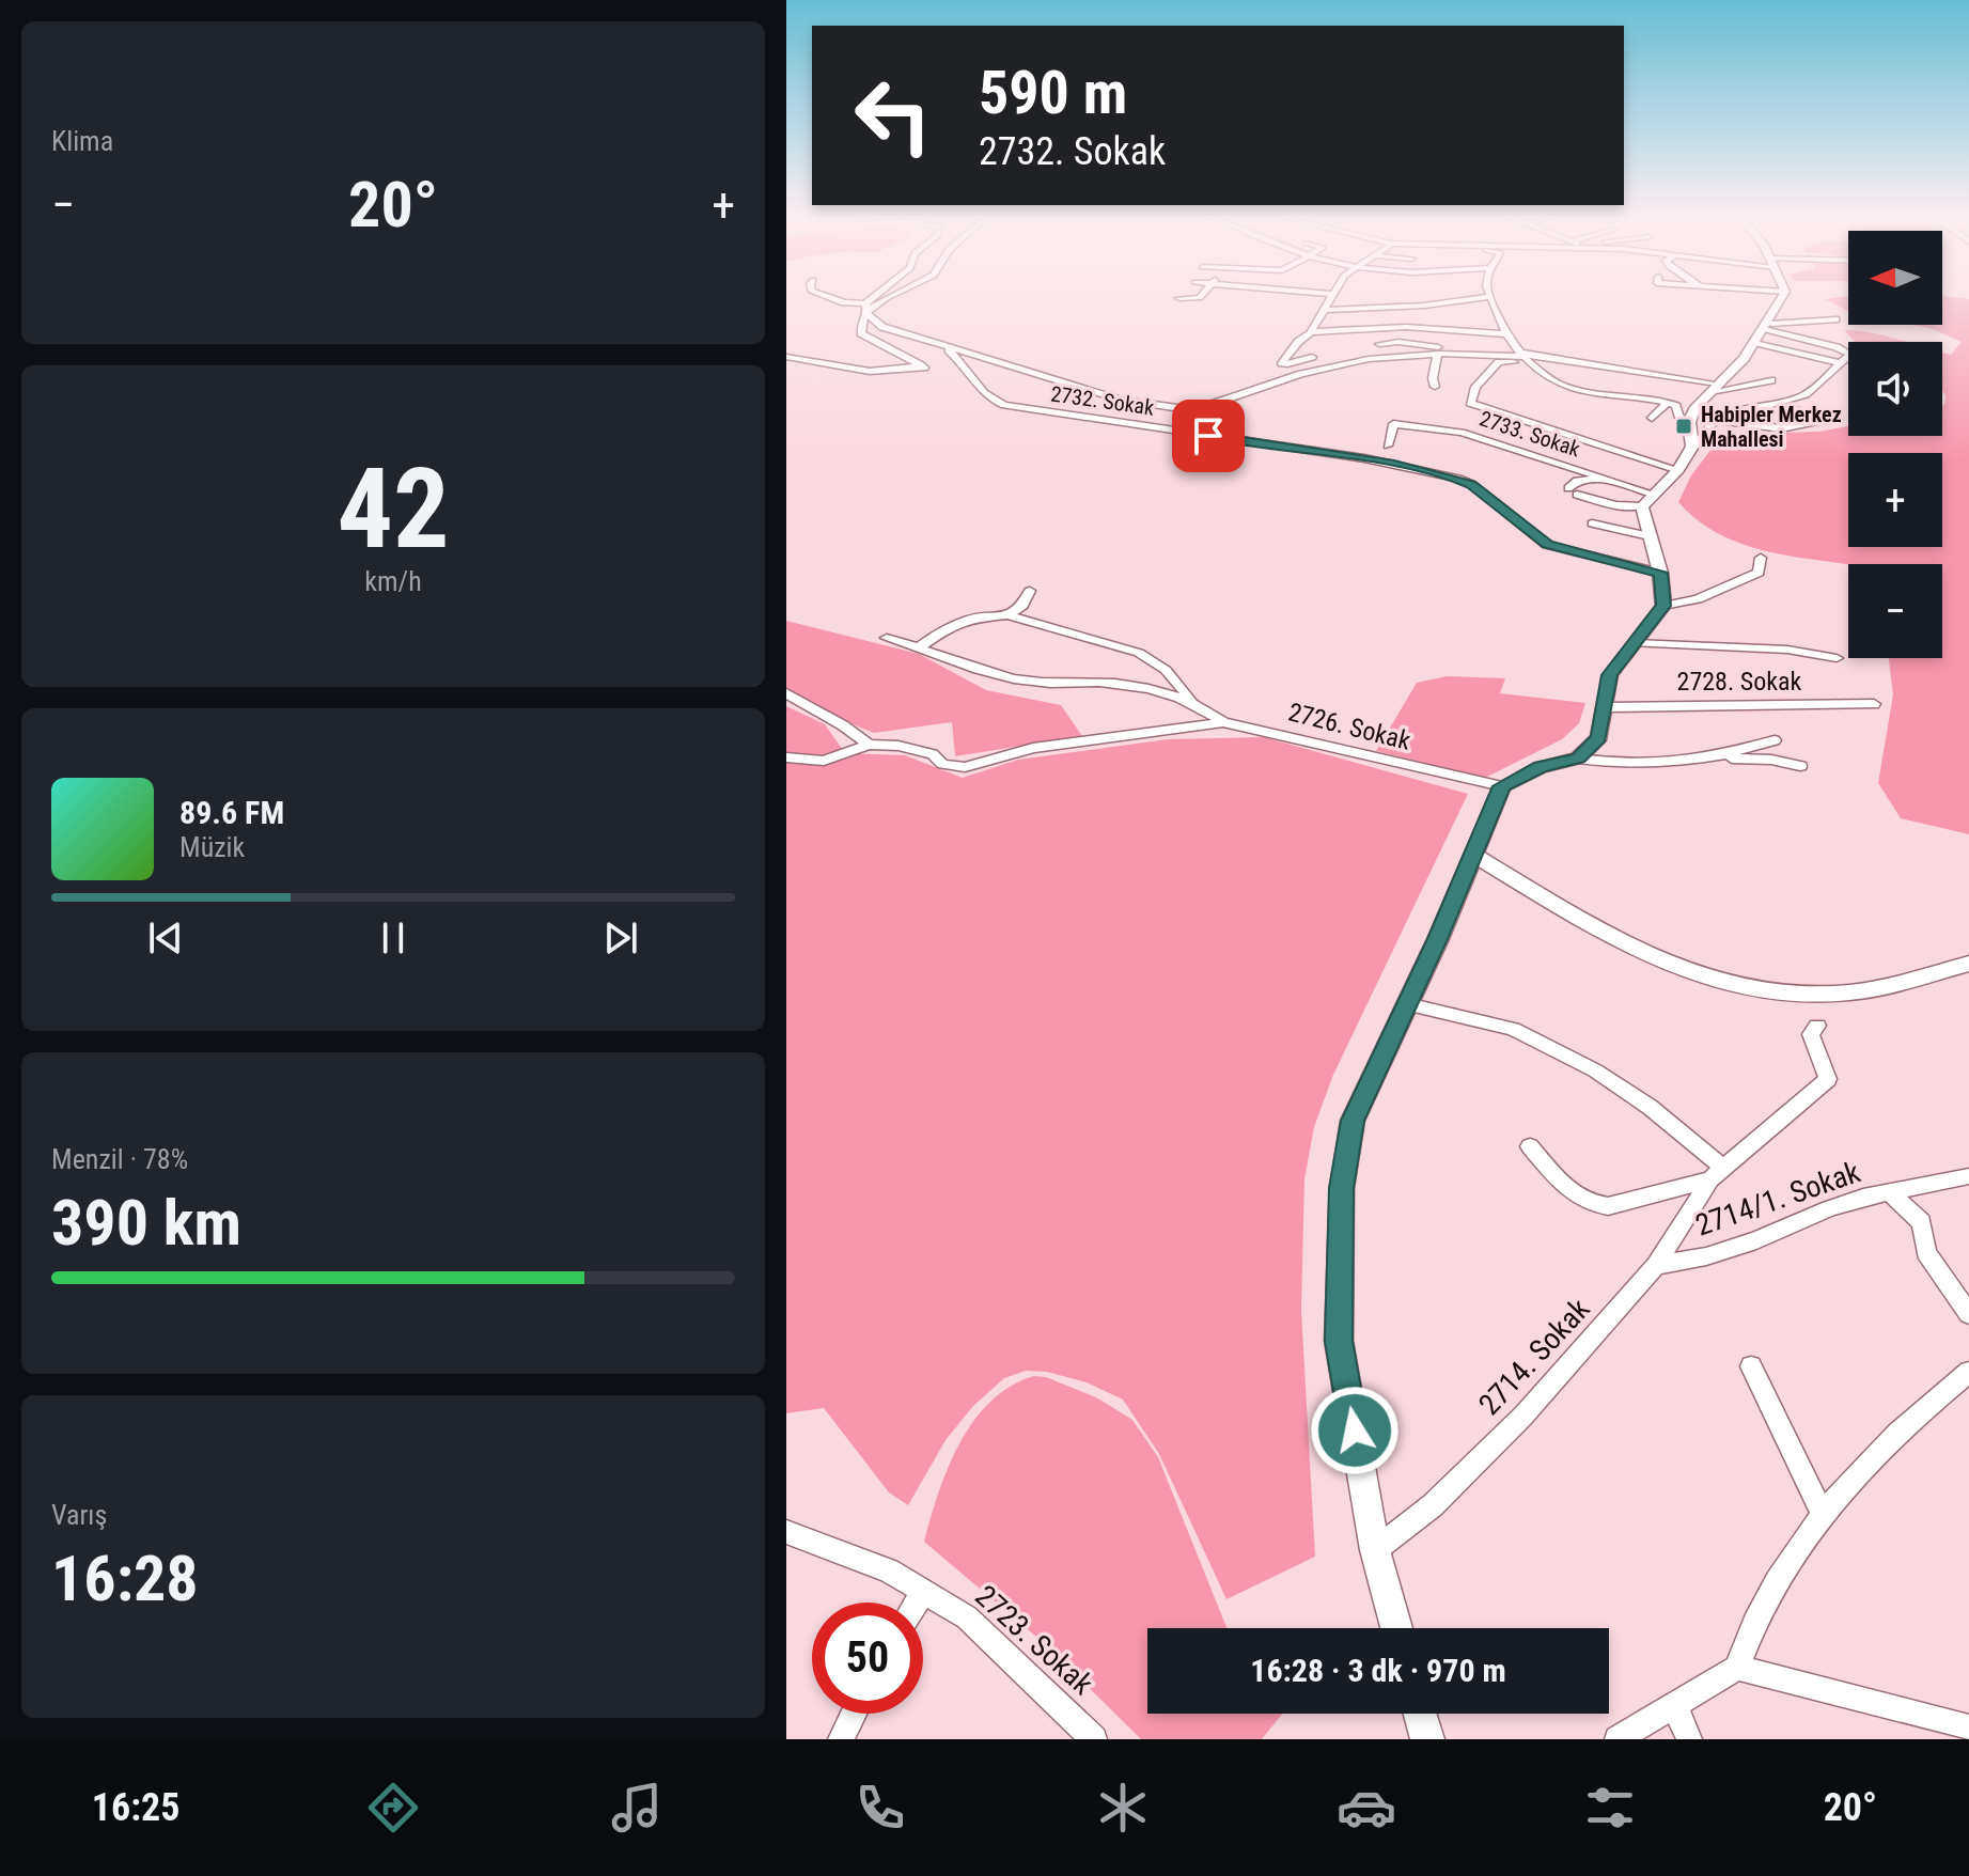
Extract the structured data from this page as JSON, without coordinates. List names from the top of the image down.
{
  "streets": {
    "street": [
      "2732. Sokak",
      "2733. Sokak",
      "2728. Sokak",
      "2726. Sokak",
      "2714/1. Sokak",
      "2714. Sokak",
      "2723. Sokak"
    ]
  },
  "crossings": [
    ["2714/1. Sokak", "2714. Sokak"]
  ],
  "places": {
    "transit": ["Habipler Merkez Mahallesi"]
  },
  "north": "left",
  "page": {
    "tile": [
      "Klima",
      ["42", "km/h"],
      ["Menzil · 78%", "390 km"],
      ["Varış", "16:28"]
    ],
    "turn": ["590 m", "2732. Sokak"],
    "heat": ["−", "20°", "+"],
    "map_buttons": ["+", "−"],
    "song": ["89.6 FM", "Müzik"],
    "limit": "50",
    "trip": "16:28 · 3 dk · 970 m",
    "tabs": ["16:25", "20°"]
  }
}
